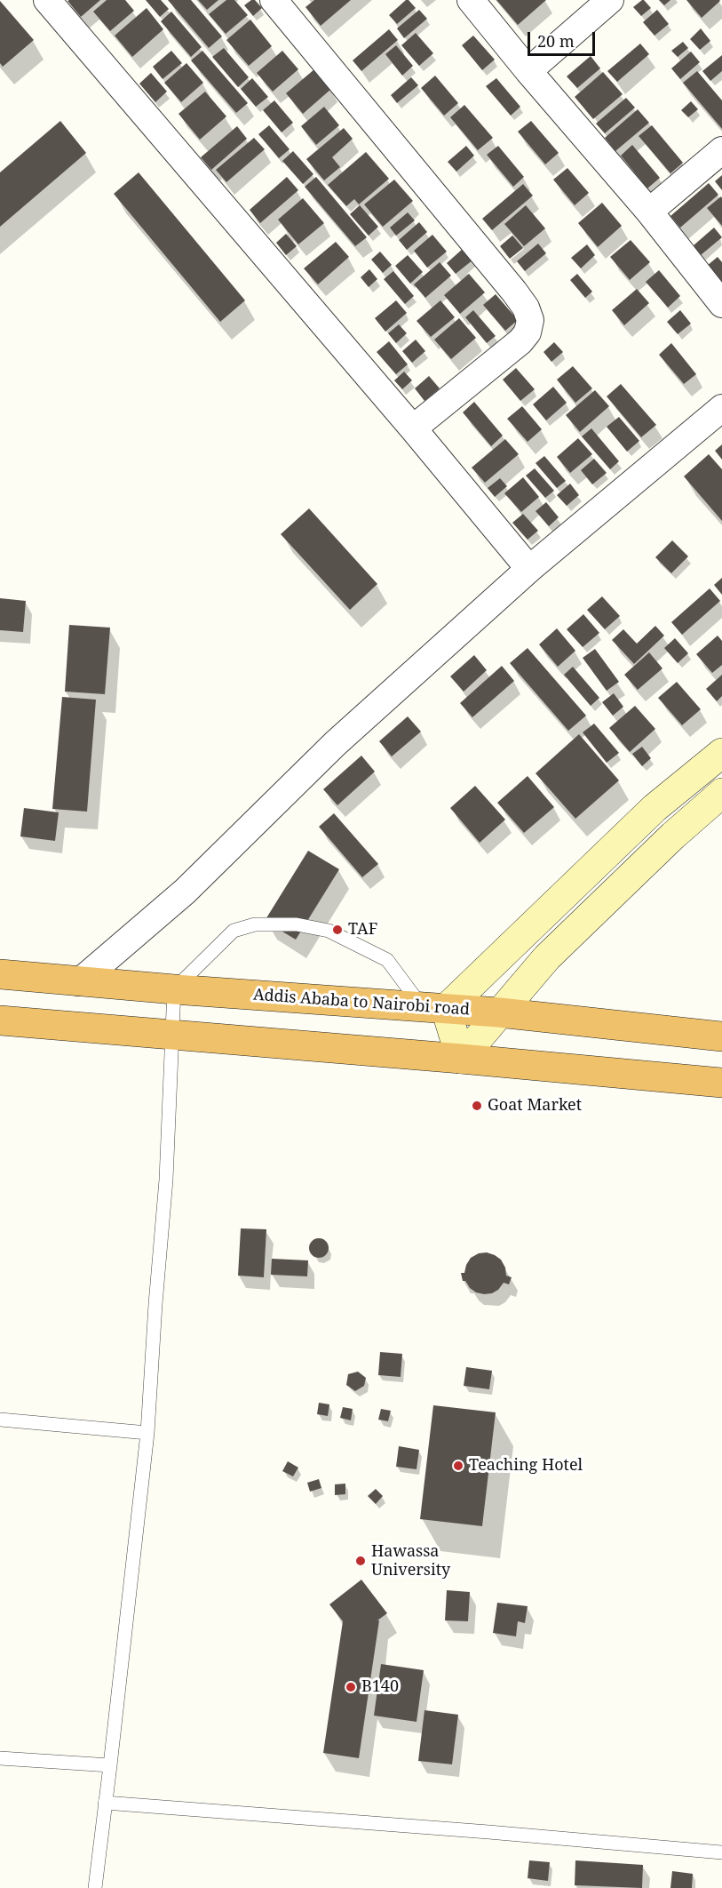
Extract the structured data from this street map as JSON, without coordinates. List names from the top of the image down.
{
  "streets": {
    "highway": ["Addis Ababa to Nairobi road"]
  },
  "places": [
    "TAF",
    "Goat Market",
    "Teaching Hotel",
    "Hawassa University",
    "B140"
  ],
  "scale_bar": "20 m"
}
